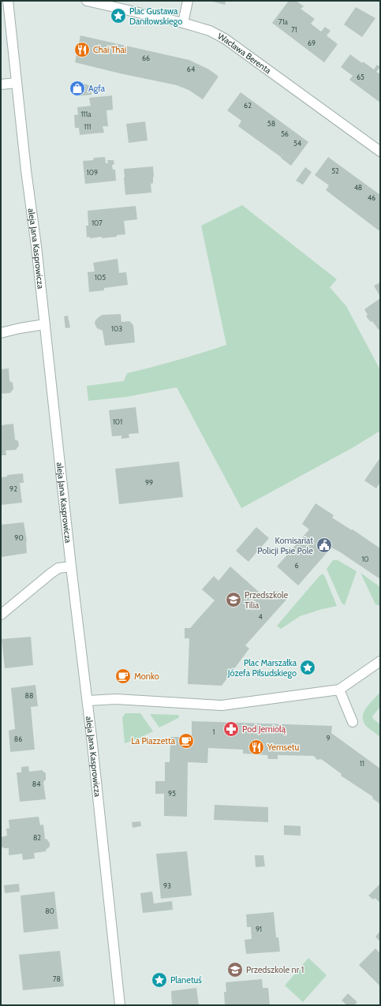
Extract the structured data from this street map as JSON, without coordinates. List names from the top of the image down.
{
  "streets": {
    "street": ["Wacława Berenta", "aleja Jana Kasprowicza"]
  },
  "places": {
    "place": ["Plac Gustawa Daniłowskiego", "Plac Marszałka Józefa Piłsudskiego", "Planetuś"],
    "restaurant": ["Chai Thai", "Yemsetu"],
    "shop": ["Agfa"],
    "public building": ["Komisariat Policji Psie Pole"],
    "school or university": ["Przedszkole Tilia", "Przedszkole nr 1"],
    "cafe": ["Monko", "La Piazzetta"],
    "pharmacy": ["Pod Jemiołą"]
  },
  "house_numbers": [
    "71a",
    "71",
    "69",
    "66",
    "64",
    "65",
    "62",
    "111a",
    "58",
    "111",
    "56",
    "54",
    "52",
    "109",
    "48",
    "46",
    "107",
    "105",
    "103",
    "101",
    "99",
    "92",
    "90",
    "10",
    "6",
    "4",
    "88",
    "1",
    "9",
    "86",
    "11",
    "84",
    "95",
    "82",
    "93",
    "80",
    "91",
    "78"
  ]
}
